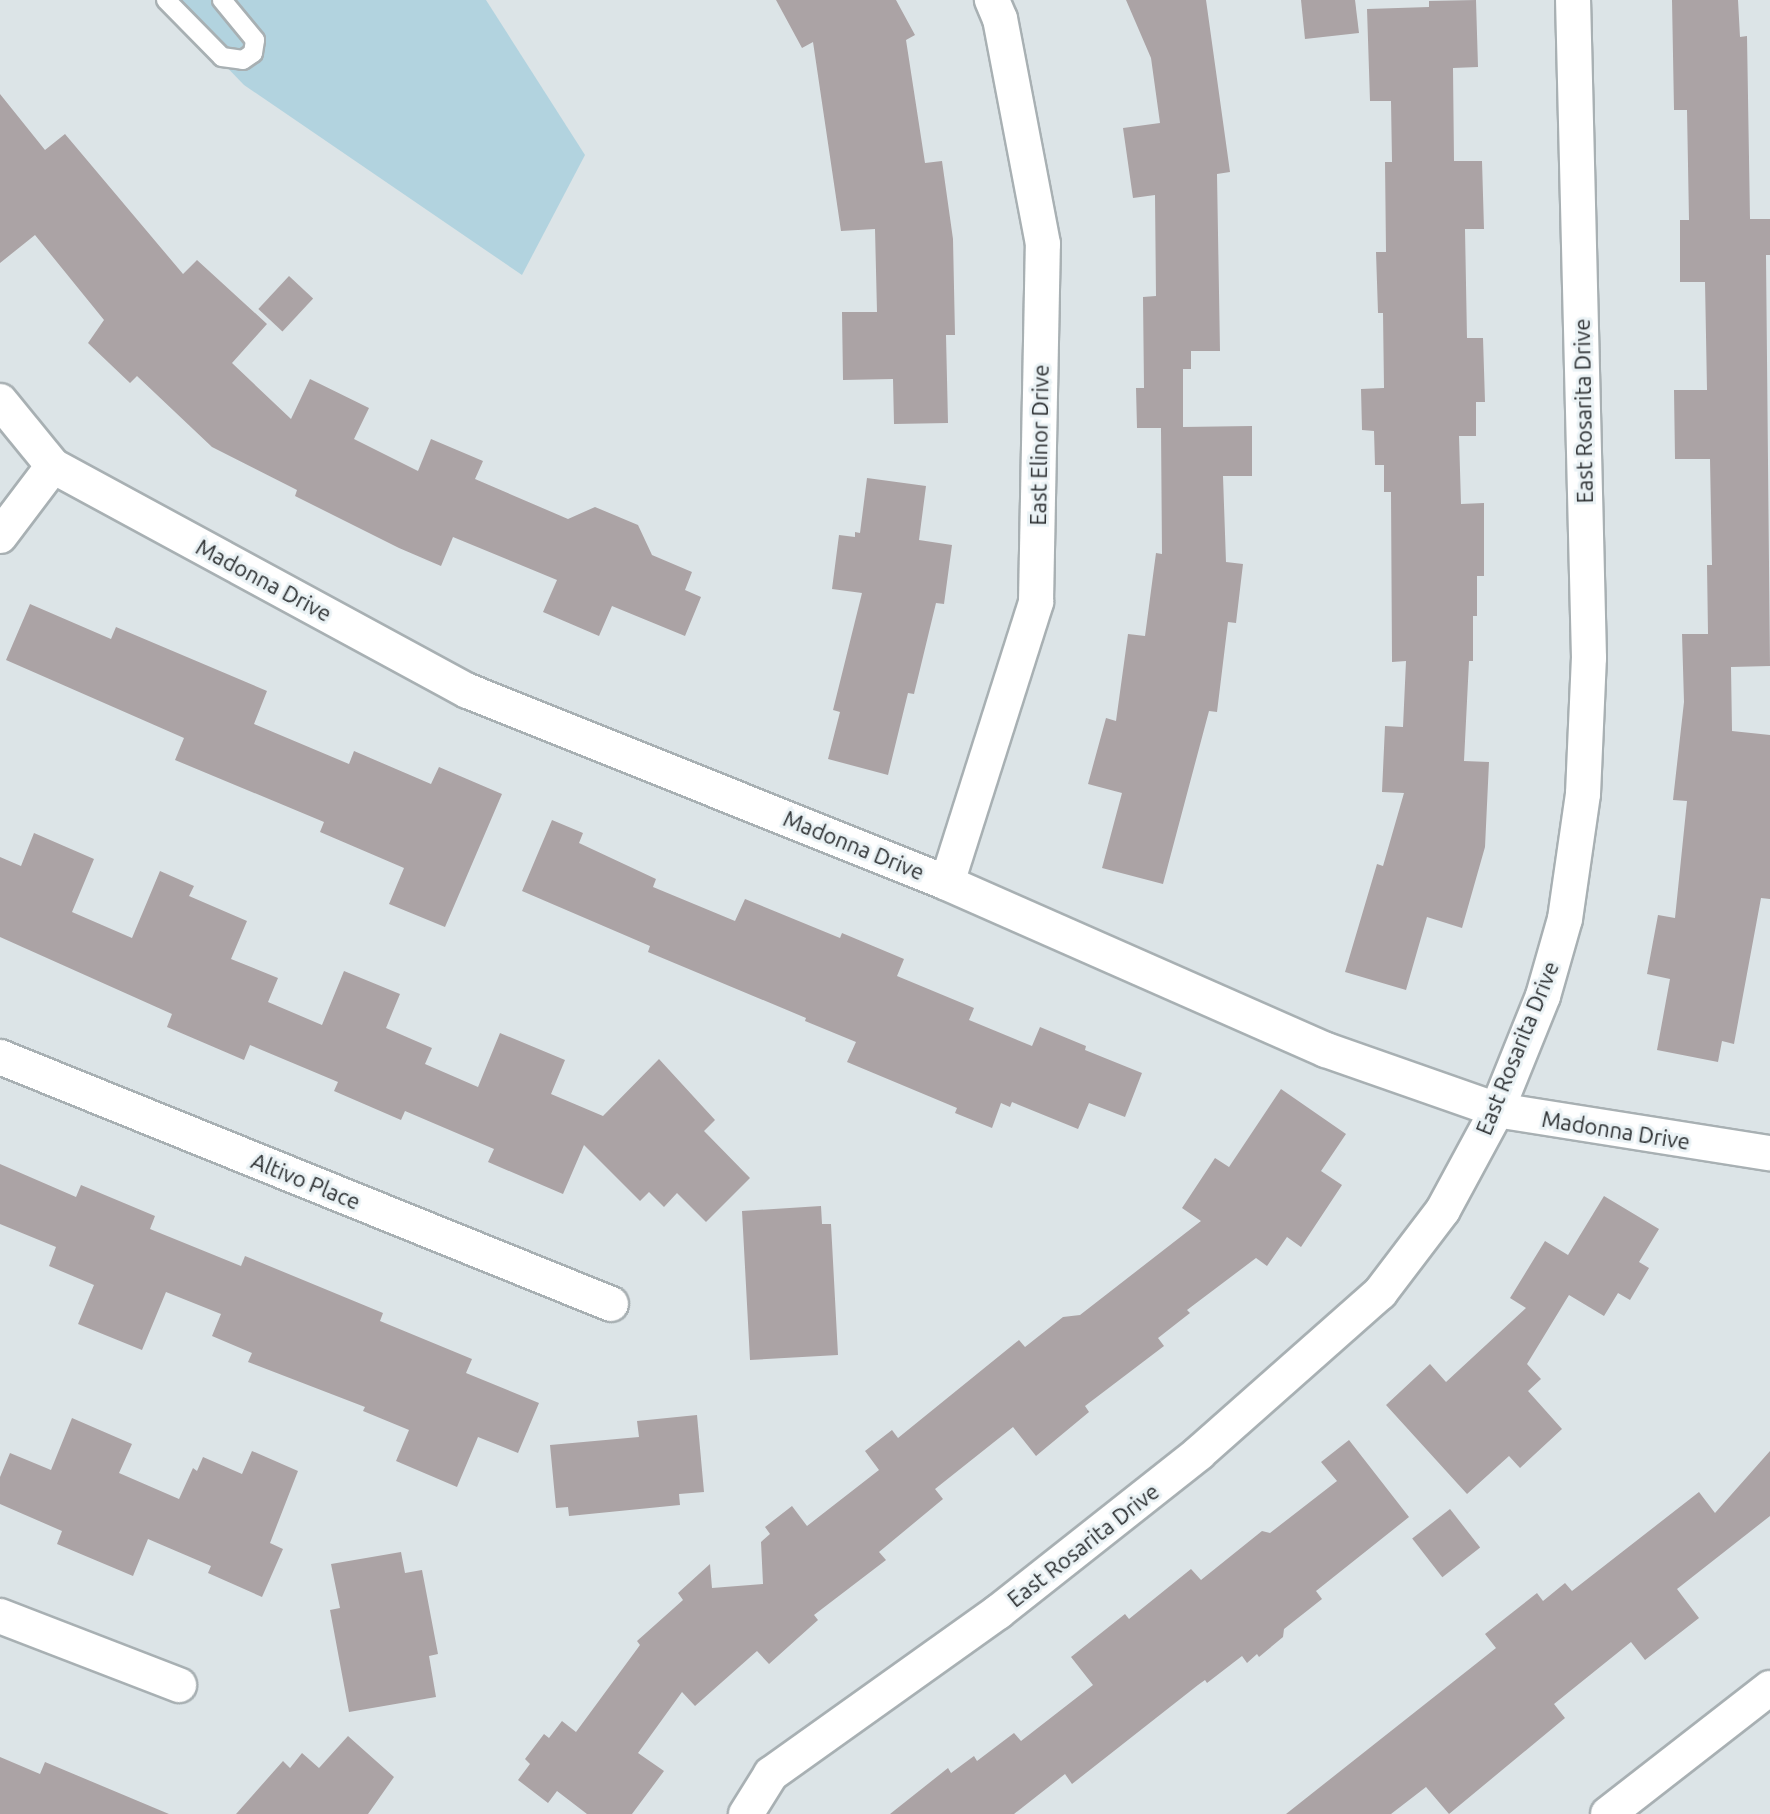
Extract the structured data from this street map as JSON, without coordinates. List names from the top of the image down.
{
  "streets": {
    "street": [
      "East Rosarita Drive",
      "East Elinor Drive",
      "Madonna Drive",
      "Altivo Place"
    ]
  },
  "crossings": [
    ["East Rosarita Drive", "Madonna Drive"],
    ["East Elinor Drive", "Madonna Drive"]
  ]
}
